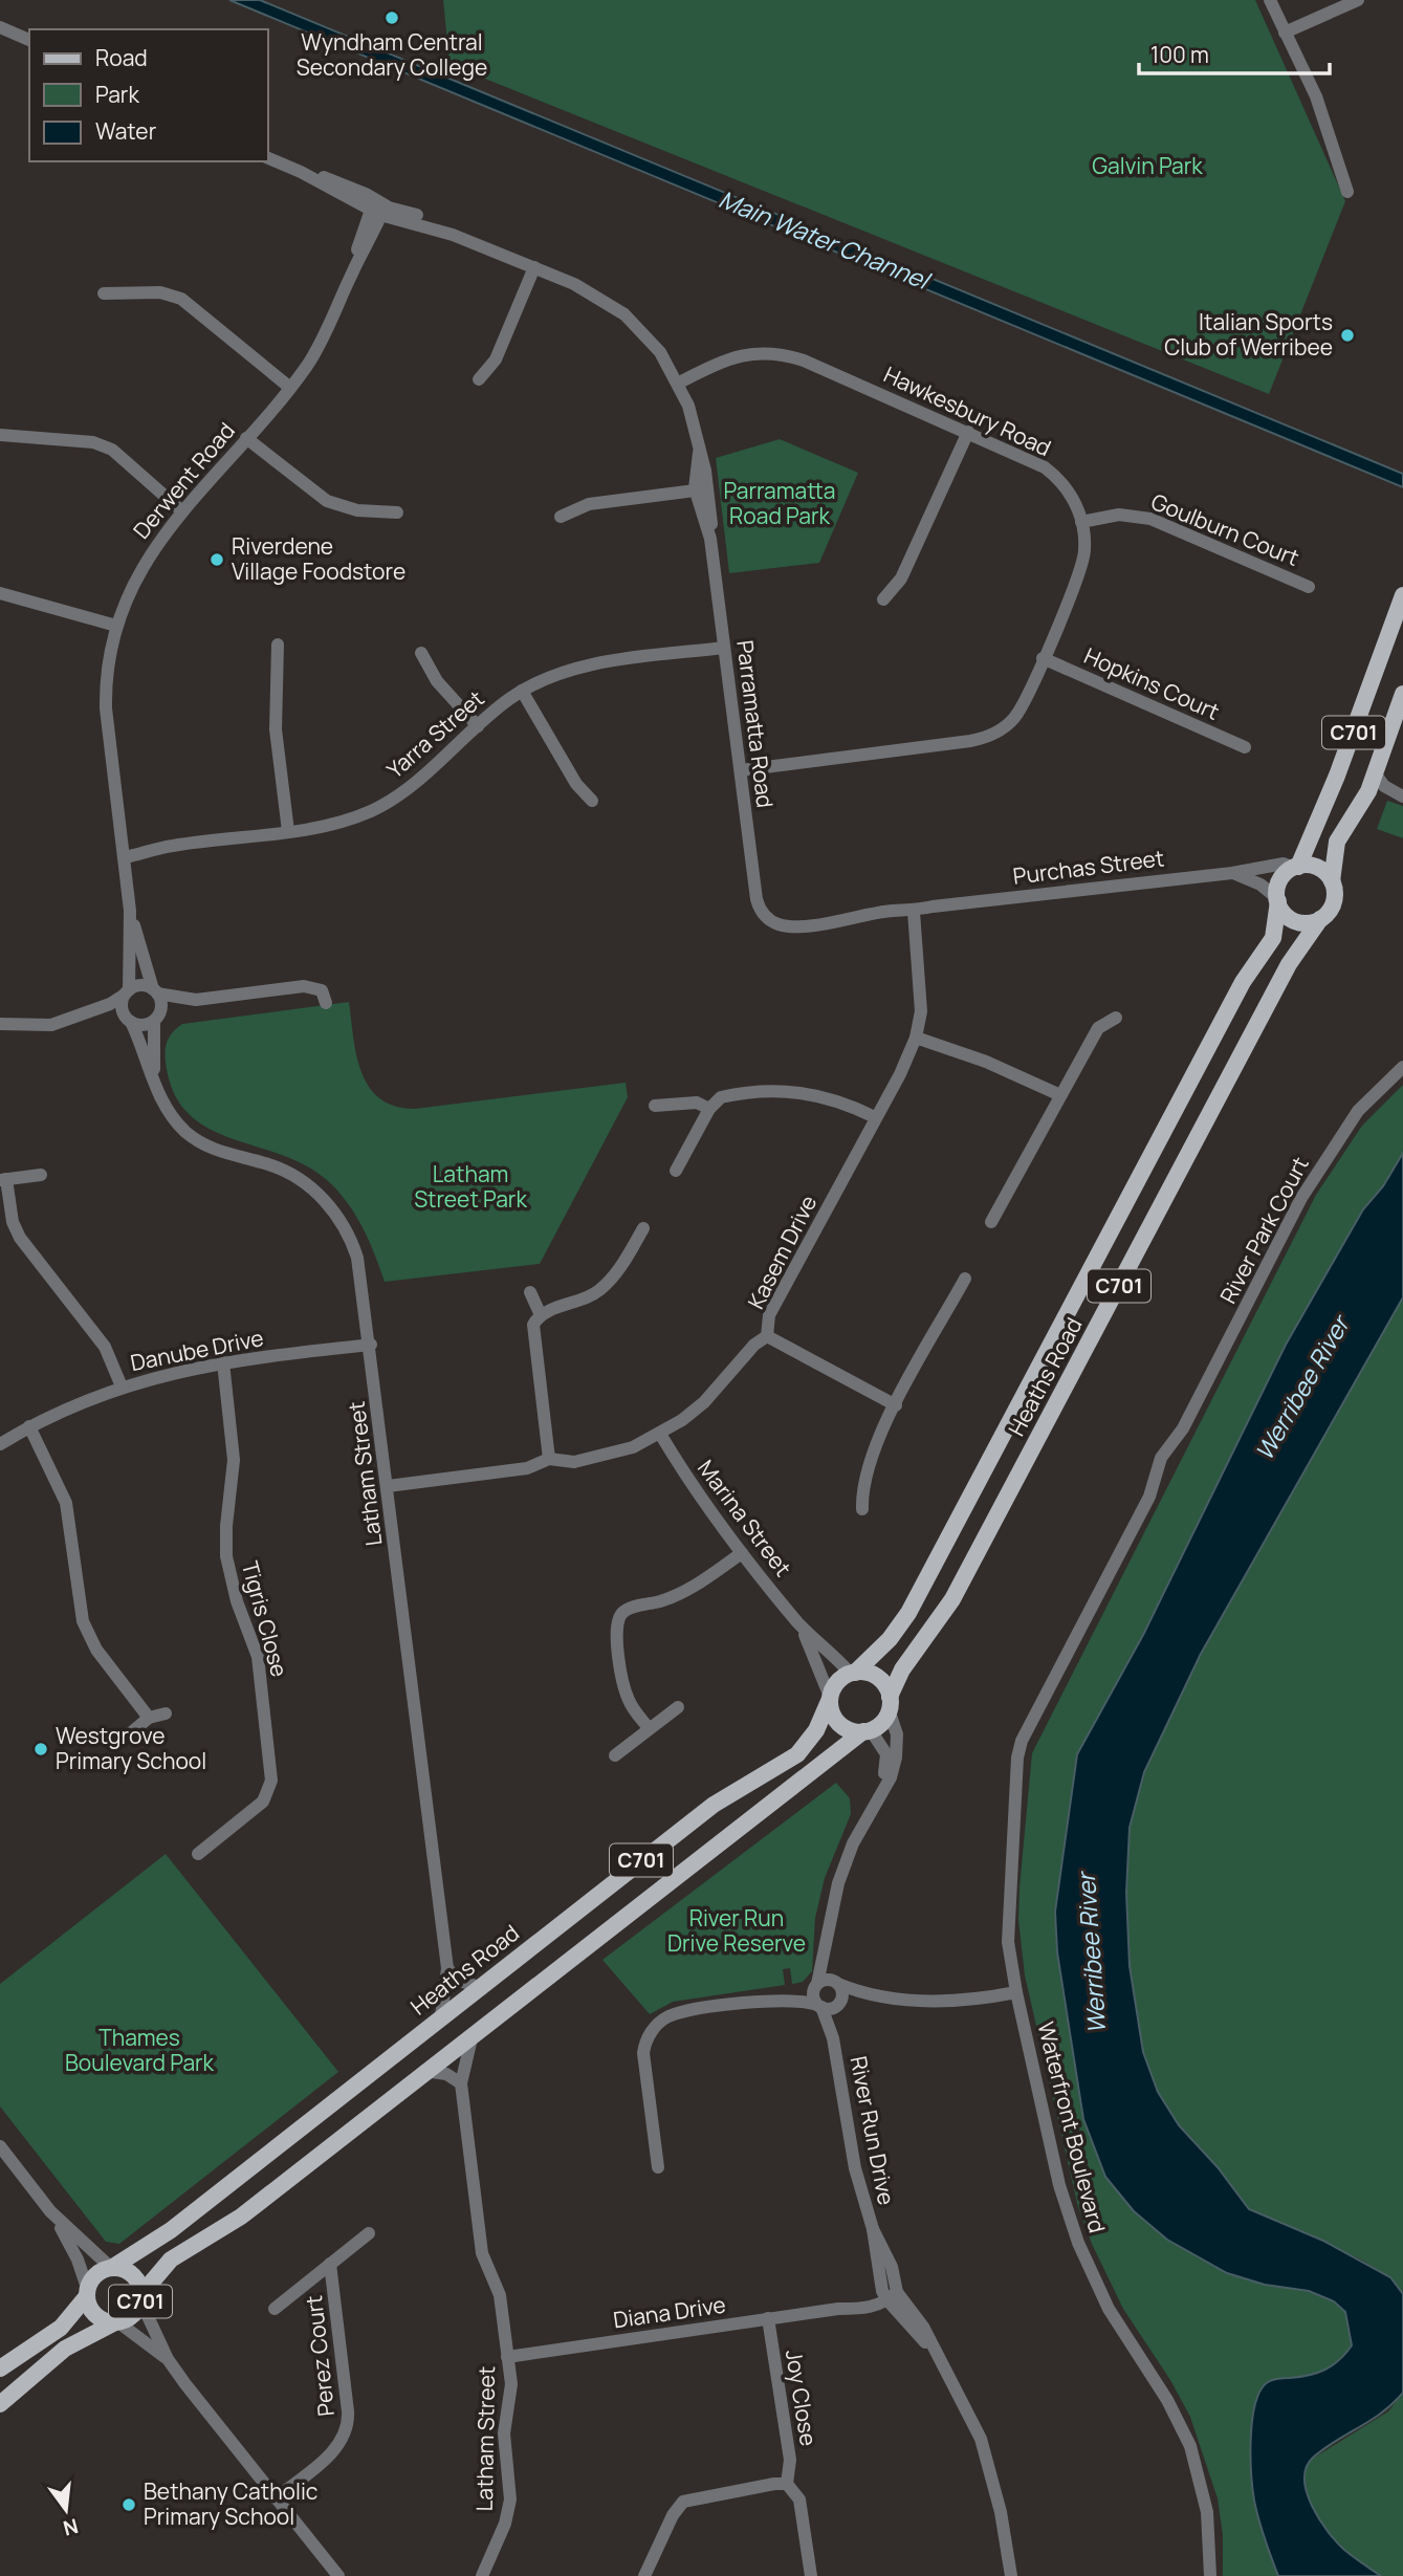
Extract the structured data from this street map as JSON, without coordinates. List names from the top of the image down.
{
  "streets": {
    "main road": ["C701", "Heaths Road"],
    "street": [
      "Hawkesbury Road",
      "Derwent Road",
      "Goulburn Court",
      "Hopkins Court",
      "Parramatta Road",
      "Yarra Street",
      "Purchas Street",
      "River Park Court",
      "Kasem Drive",
      "Danube Drive",
      "Latham Street",
      "Marina Street",
      "Tigris Close",
      "Waterfront Boulevard",
      "River Run Drive",
      "Diana Drive",
      "Perez Court",
      "Joy Close"
    ]
  },
  "crossings": [
    ["Hawkesbury Road", "Goulburn Court"],
    ["Hawkesbury Road", "Hopkins Court"],
    ["Hawkesbury Road", "Parramatta Road"],
    ["Derwent Road", "Parramatta Road"],
    ["Derwent Road", "Yarra Street"],
    ["Derwent Road", "Latham Street"],
    ["Parramatta Road", "Yarra Street"],
    ["Parramatta Road", "Purchas Street"],
    ["Parramatta Road", "Kasem Drive"],
    ["C701", "Purchas Street"],
    ["C701", "Heaths Road"],
    ["C701", "Latham Street"],
    ["C701", "Marina Street"],
    ["Purchas Street", "Kasem Drive"],
    ["Purchas Street", "Heaths Road"],
    ["River Park Court", "Waterfront Boulevard"],
    ["Kasem Drive", "Latham Street"],
    ["Kasem Drive", "Marina Street"],
    ["Danube Drive", "Latham Street"],
    ["Danube Drive", "Tigris Close"],
    ["Heaths Road", "Latham Street"],
    ["Heaths Road", "Marina Street"],
    ["Latham Street", "Diana Drive"],
    ["River Run Drive", "Diana Drive"],
    ["Diana Drive", "Joy Close"]
  ],
  "water": ["Main Water Channel", "Werribee River"],
  "parks": [
    "Galvin Park",
    "Parramatta Road Park",
    "Latham Street Park",
    "River Run Drive Reserve",
    "Thames Boulevard Park"
  ],
  "places": [
    "Wyndham Central Secondary College",
    "Italian Sports Club of Werribee",
    "Riverdene Village Foodstore",
    "Westgrove Primary School",
    "Bethany Catholic Primary School"
  ],
  "legend": ["Road", "Park", "Water"],
  "scale_bar": "100 m",
  "north": "bottom"
}
